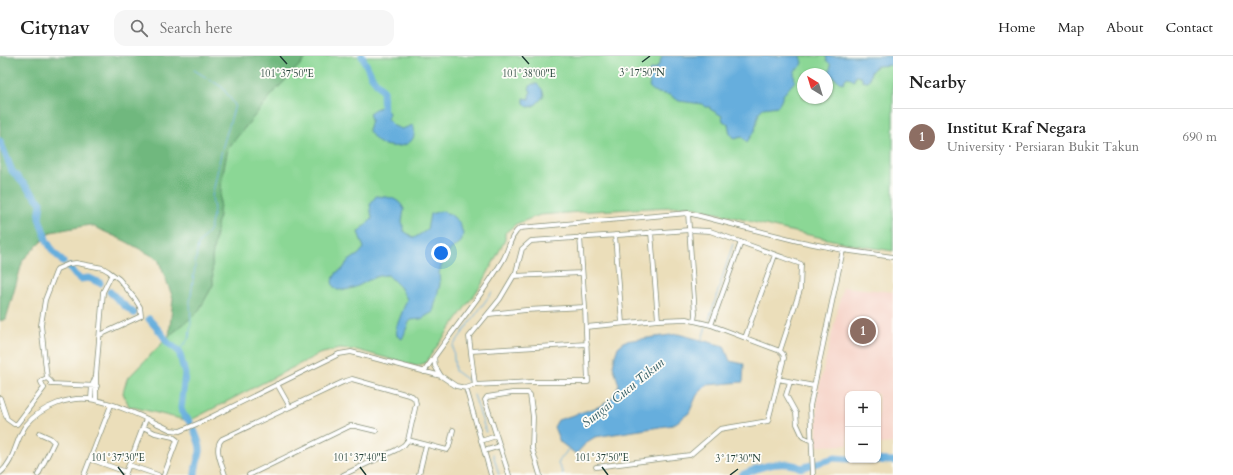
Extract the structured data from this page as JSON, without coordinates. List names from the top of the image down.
{
  "water": ["Sungai Cucu Takun"],
  "north": "top left",
  "page": {
    "header": "Citynav",
    "search": "Search here",
    "nav": [
      "Home",
      "Map",
      "About",
      "Contact"
    ],
    "heading": "Nearby",
    "list": [
      {
        "mark": "1",
        "name": "Institut Kraf Negara",
        "note": "University · Persiaran Bukit Takun",
        "value": "690 m"
      }
    ],
    "pins": "1",
    "map_buttons": ["+", "−"]
  },
  "coordinates": [
    "3°17'50\"N",
    "101°37'50\"E",
    "101°38'00\"E",
    "101°37'30\"E",
    "101°37'40\"E",
    "3°17'30\"N"
  ]
}
